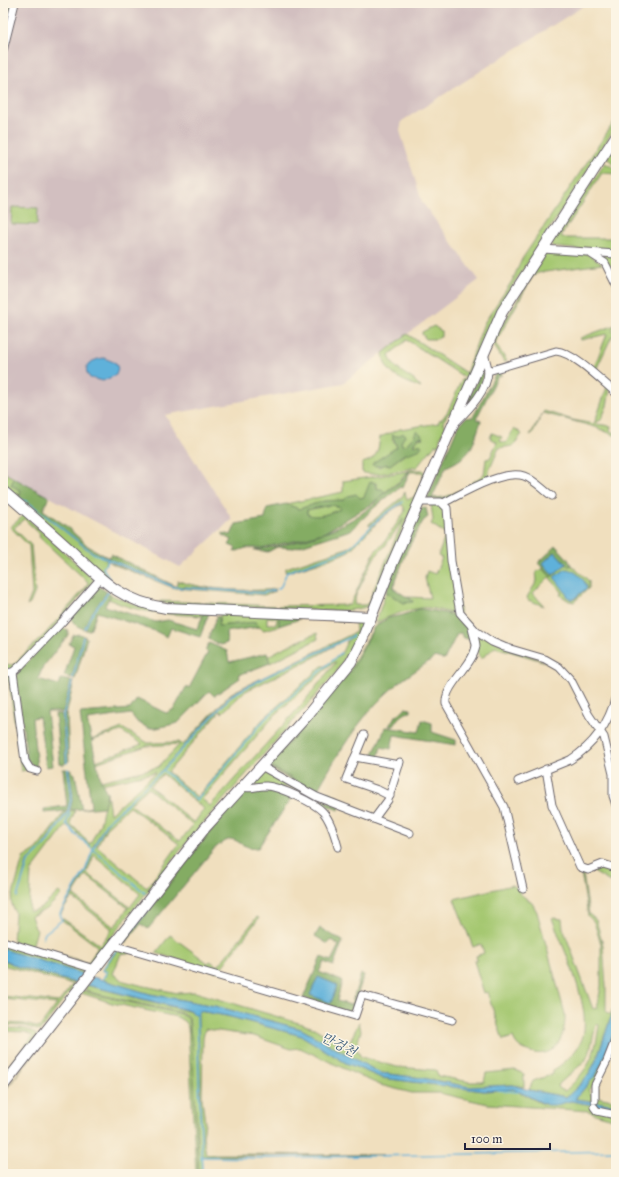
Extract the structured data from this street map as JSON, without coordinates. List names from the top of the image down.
{
  "water": ["만겅천"],
  "scale_bar": "100 m"
}
